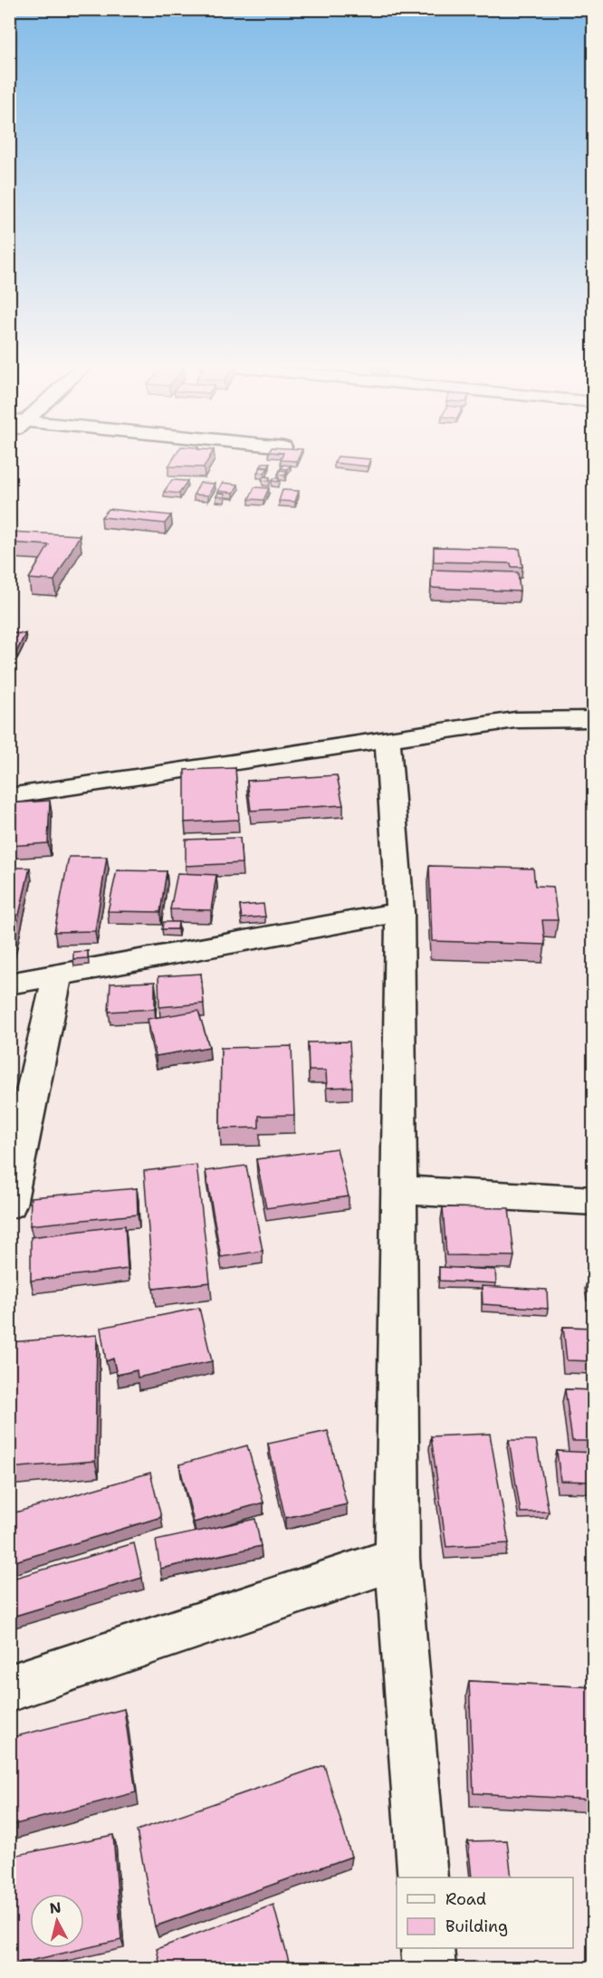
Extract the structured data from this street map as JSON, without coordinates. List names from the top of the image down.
{
  "legend": ["Road", "Building"],
  "north": "top"
}
